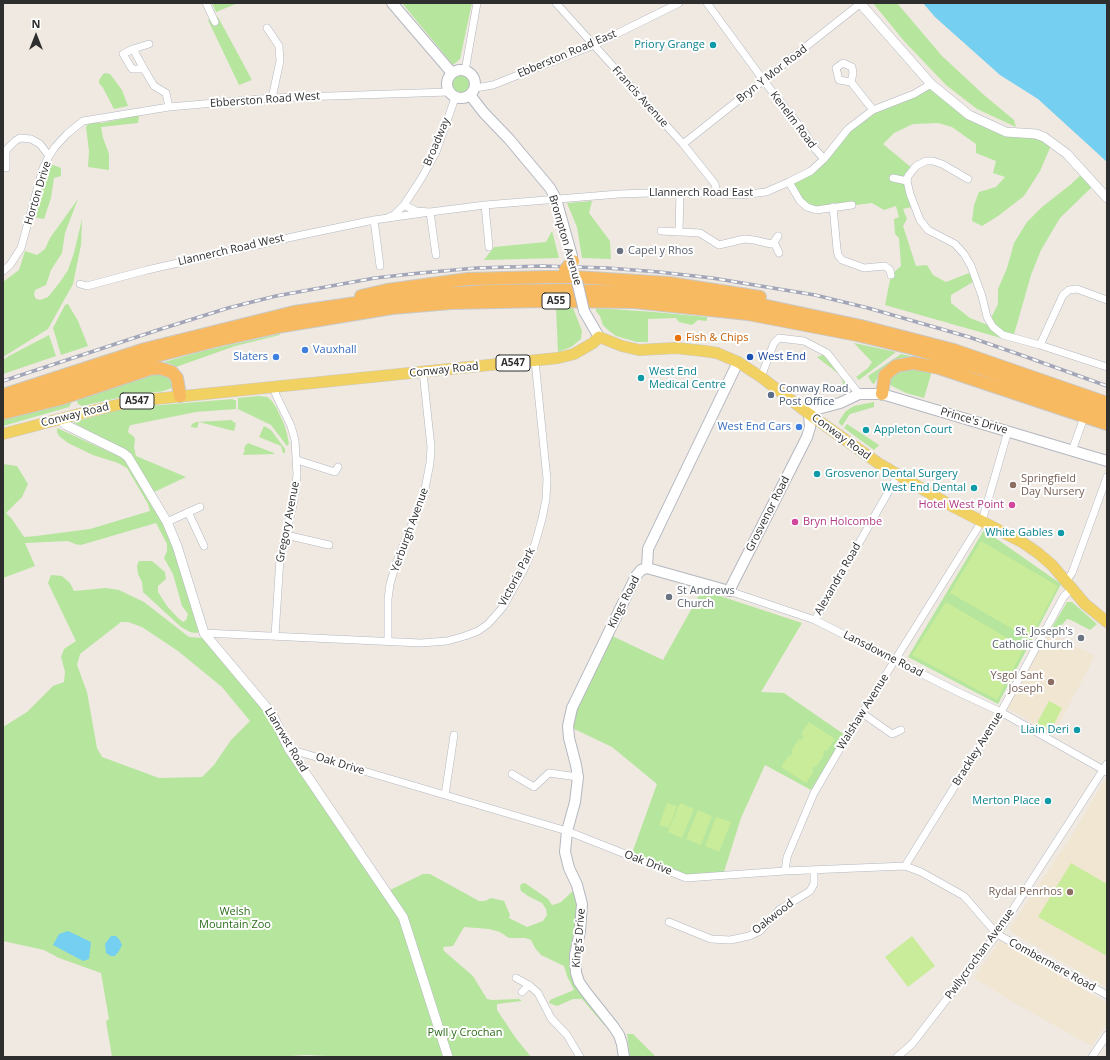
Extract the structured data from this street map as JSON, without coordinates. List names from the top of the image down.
{
  "streets": {
    "highway": ["A55"],
    "main road": [
      "Brompton Avenue",
      "A547",
      "Conway Road",
      "Prince's Drive",
      "Grosvenor Road",
      "Kings Road",
      "Lansdowne Road",
      "King's Drive"
    ],
    "street": [
      "Ebberston Road East",
      "Bryn Y Mor Road",
      "Francis Avenue",
      "Ebberston Road West",
      "Kenelm Road",
      "Broadway",
      "Horton Drive",
      "Llannerch Road East",
      "Llannerch Road West",
      "Gregory Avenue",
      "Yerburgh Avenue",
      "Victoria Park",
      "Alexandra Road",
      "Walshaw Avenue",
      "Llanrwst Road",
      "Brackley Avenue",
      "Oak Drive",
      "Oakwood",
      "Pwllycrochan Avenue",
      "Combermere Road"
    ]
  },
  "crossings": [
    ["Ebberston Road East", "Francis Avenue"],
    ["Ebberston Road East", "Ebberston Road West"],
    ["Ebberston Road East", "Broadway"],
    ["Ebberston Road East", "Brompton Avenue"],
    ["Bryn Y Mor Road", "Francis Avenue"],
    ["Bryn Y Mor Road", "Kenelm Road"],
    ["Francis Avenue", "Llannerch Road East"],
    ["Ebberston Road West", "Broadway"],
    ["Ebberston Road West", "Horton Drive"],
    ["Ebberston Road West", "Brompton Avenue"],
    ["Kenelm Road", "Llannerch Road East"],
    ["Broadway", "Brompton Avenue"],
    ["Broadway", "Llannerch Road West"],
    ["Llannerch Road East", "Brompton Avenue"],
    ["Llannerch Road East", "Llannerch Road West"],
    ["Brompton Avenue", "Llannerch Road West"],
    ["Brompton Avenue", "Conway Road"],
    ["Conway Road", "Prince's Drive"],
    ["Conway Road", "Grosvenor Road"],
    ["Conway Road", "Gregory Avenue"],
    ["Conway Road", "Yerburgh Avenue"],
    ["Conway Road", "Victoria Park"],
    ["Conway Road", "Alexandra Road"],
    ["Conway Road", "Kings Road"],
    ["Conway Road", "Walshaw Avenue"],
    ["Conway Road", "Llanrwst Road"],
    ["Conway Road", "Brackley Avenue"],
    ["Prince's Drive", "Grosvenor Road"],
    ["Prince's Drive", "Walshaw Avenue"],
    ["Grosvenor Road", "Lansdowne Road"],
    ["Gregory Avenue", "Victoria Park"],
    ["Yerburgh Avenue", "Victoria Park"],
    ["Victoria Park", "Llanrwst Road"],
    ["Alexandra Road", "Lansdowne Road"],
    ["Kings Road", "Lansdowne Road"],
    ["Kings Road", "Oak Drive"],
    ["Kings Road", "King's Drive"],
    ["Lansdowne Road", "Walshaw Avenue"],
    ["Lansdowne Road", "Brackley Avenue"],
    ["Lansdowne Road", "Pwllycrochan Avenue"],
    ["Walshaw Avenue", "Oak Drive"],
    ["Llanrwst Road", "Oak Drive"],
    ["Brackley Avenue", "Oak Drive"],
    ["Oak Drive", "Oakwood"],
    ["Oak Drive", "King's Drive"],
    ["Oak Drive", "Pwllycrochan Avenue"],
    ["Oak Drive", "Combermere Road"],
    ["Pwllycrochan Avenue", "Combermere Road"]
  ],
  "parks": ["Welsh Mountain Zoo", "Pwll y Crochan"],
  "places": [
    "Priory Grange",
    "Capel y Rhos",
    "Fish & Chips",
    "Vauxhall",
    "Slaters",
    "West End",
    "West End Medical Centre",
    "Conway Road Post Office",
    "West End Cars",
    "Appleton Court",
    "Grosvenor Dental Surgery",
    "Springfield Day Nursery",
    "West End Dental",
    "Hotel West Point",
    "Bryn Holcombe",
    "White Gables",
    "St Andrews Church",
    "St. Joseph's Catholic Church",
    "Ysgol Sant Joseph",
    "Llain Deri",
    "Merton Place",
    "Rydal Penrhos"
  ],
  "north": "top"
}
